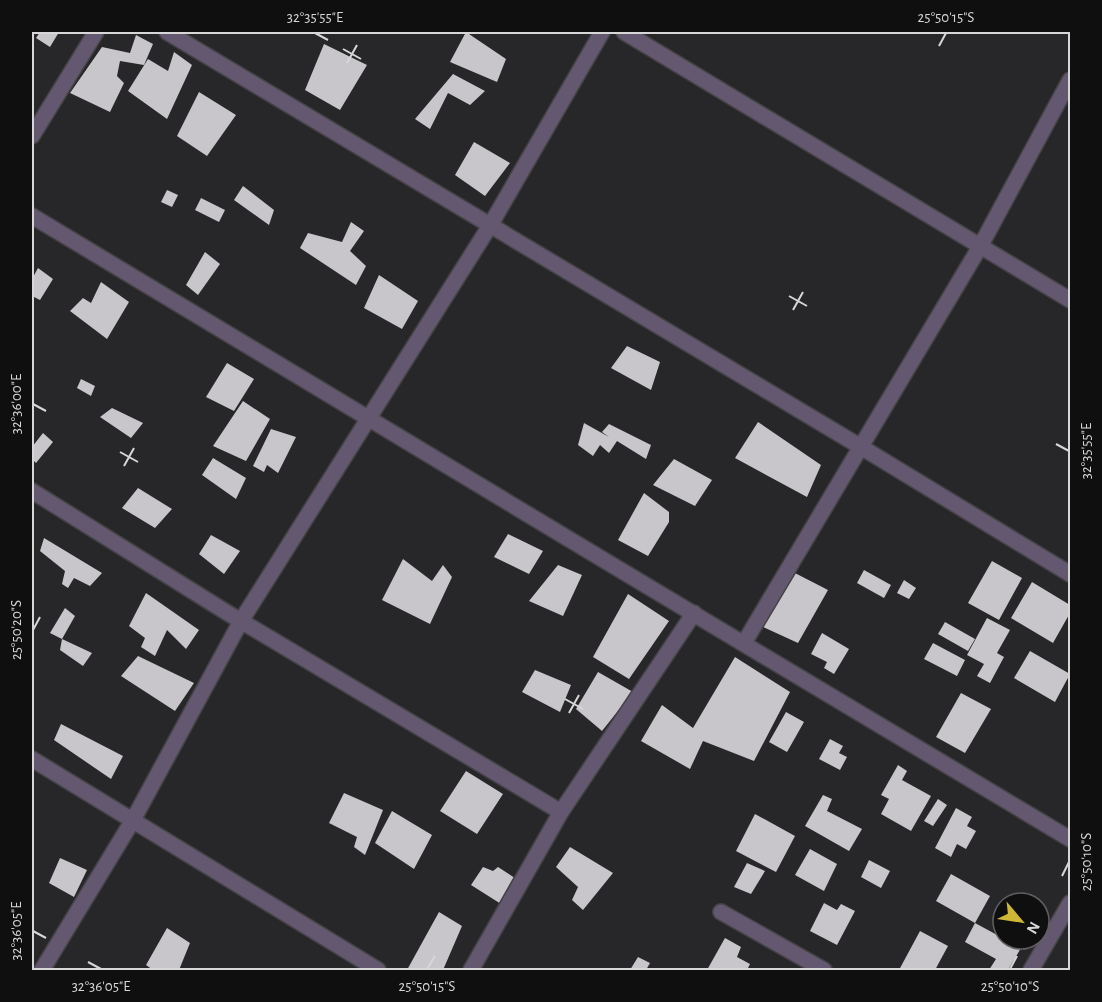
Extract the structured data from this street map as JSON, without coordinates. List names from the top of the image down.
{
  "north": "bottom right",
  "coordinates": [
    "32°35'55\"E",
    "25°50'15\"S",
    "32°36'00\"E",
    "25°50'20\"S",
    "25°50'10\"S",
    "32°36'05\"E"
  ]
}
